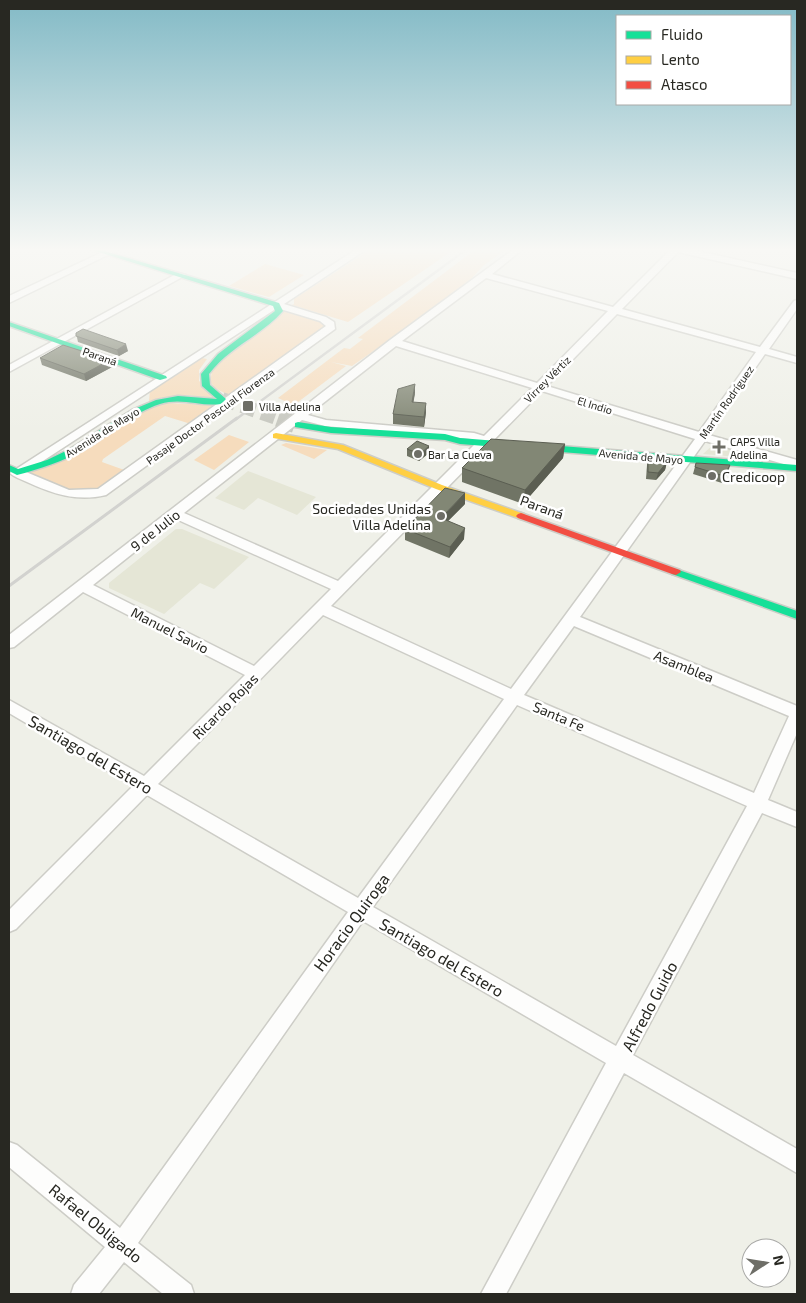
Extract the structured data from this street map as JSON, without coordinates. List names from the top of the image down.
{
  "streets": {
    "street": [
      "Paraná",
      "Virrey Vértiz",
      "Martín Rodríguez",
      "El Indio",
      "Pasaje Doctor Pascual Fiorenza",
      "Avenida de Mayo",
      "9 de Julio",
      "Manuel Savio",
      "Asamblea",
      "Ricardo Rojas",
      "Santa Fe",
      "Santiago del Estero",
      "Horacio Quiroga",
      "Alfredo Guido",
      "Rafael Obligado"
    ]
  },
  "crossings": [
    ["Paraná", "Virrey Vértiz"],
    ["Paraná", "Martín Rodríguez"],
    ["Paraná", "9 de Julio"],
    ["Paraná", "Ricardo Rojas"],
    ["Paraná", "Horacio Quiroga"],
    ["Virrey Vértiz", "El Indio"],
    ["Virrey Vértiz", "Avenida de Mayo"],
    ["Virrey Vértiz", "Ricardo Rojas"],
    ["Martín Rodríguez", "El Indio"],
    ["Martín Rodríguez", "Avenida de Mayo"],
    ["Martín Rodríguez", "Horacio Quiroga"],
    ["El Indio", "9 de Julio"],
    ["Pasaje Doctor Pascual Fiorenza", "Avenida de Mayo"],
    ["Avenida de Mayo", "9 de Julio"],
    ["9 de Julio", "Manuel Savio"],
    ["Manuel Savio", "Ricardo Rojas"],
    ["Asamblea", "Horacio Quiroga"],
    ["Asamblea", "Alfredo Guido"],
    ["Ricardo Rojas", "Santa Fe"],
    ["Ricardo Rojas", "Santiago del Estero"],
    ["Santa Fe", "Horacio Quiroga"],
    ["Santa Fe", "Alfredo Guido"],
    ["Santiago del Estero", "Horacio Quiroga"],
    ["Santiago del Estero", "Alfredo Guido"],
    ["Horacio Quiroga", "Rafael Obligado"]
  ],
  "places": {
    "transit": ["Villa Adelina"],
    "health": ["CAPS Villa Adelina"],
    "other": ["Bar La Cueva", "Credicoop", "Sociedades Unidas Villa Adelina"]
  },
  "legend": ["Fluido", "Lento", "Atasco"],
  "north": "right"
}
